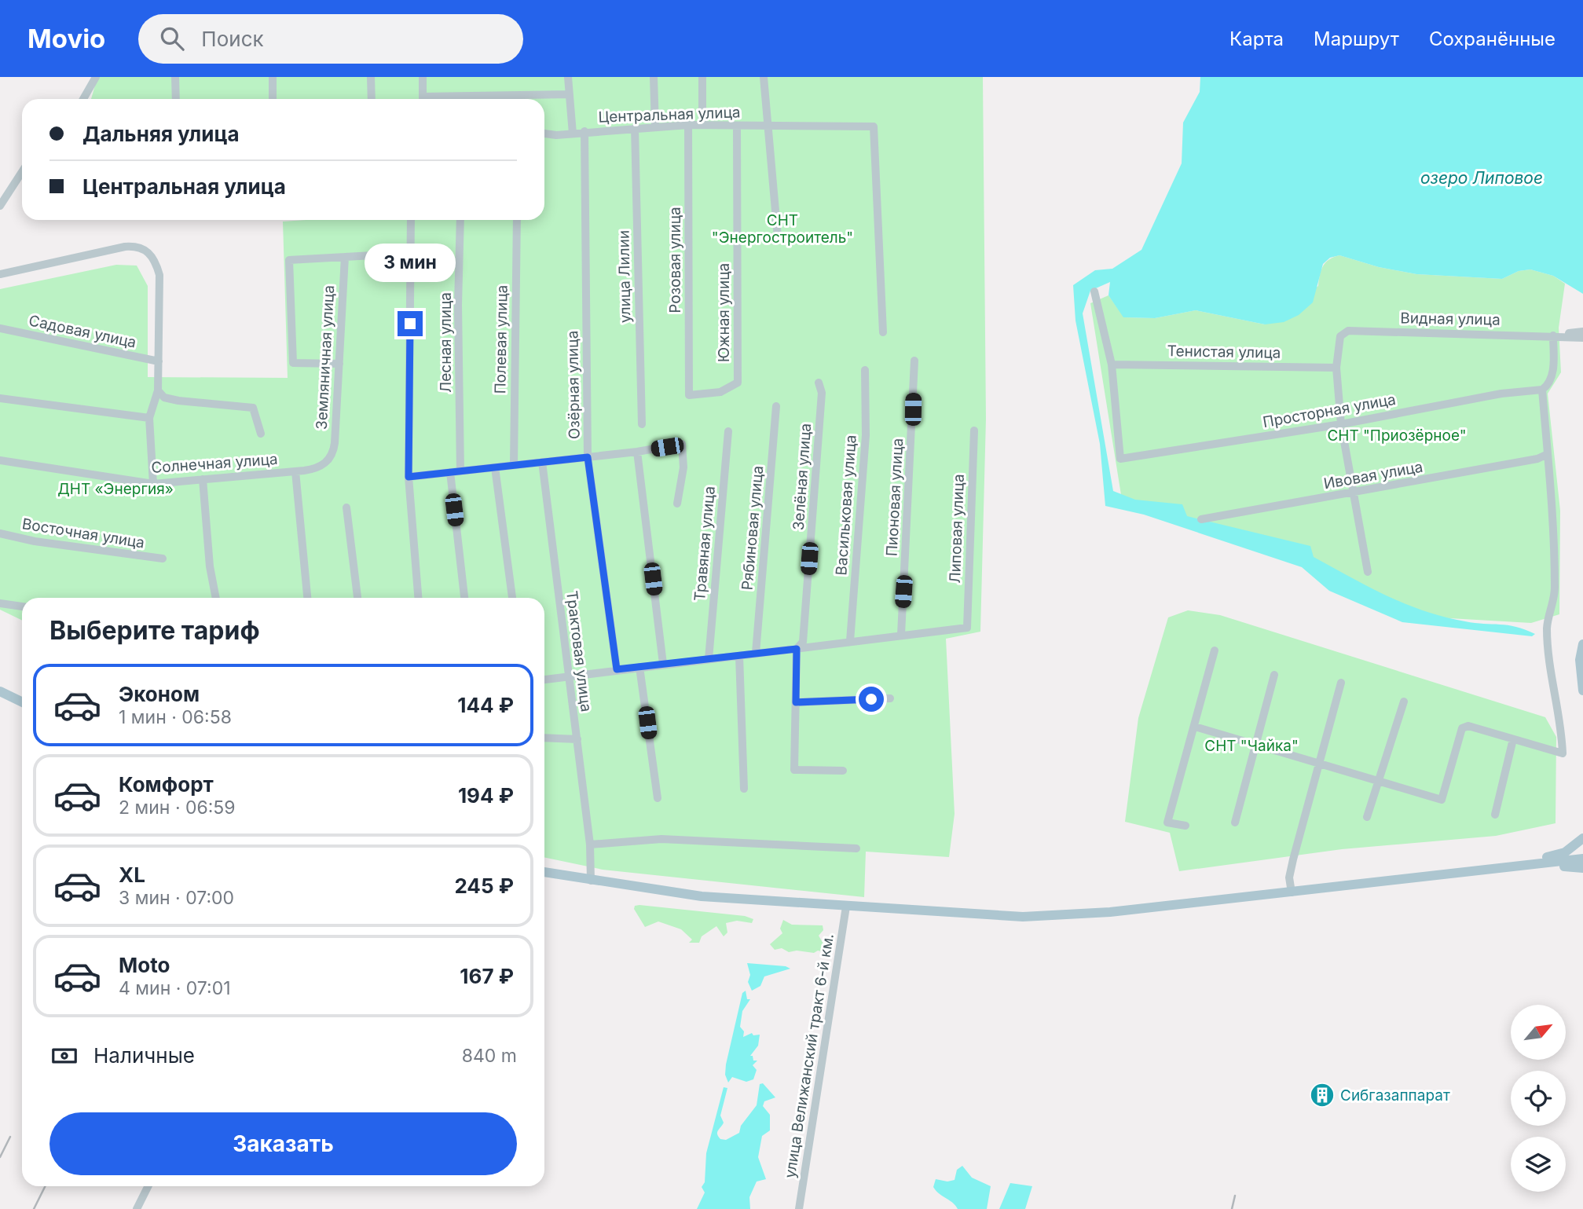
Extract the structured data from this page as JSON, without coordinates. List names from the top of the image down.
{
  "streets": {
    "street": [
      "Центральная улица",
      "Розовая улица",
      "улица Лилии",
      "Южная улица",
      "Видная улица",
      "Садовая улица",
      "Полевая улица",
      "Лесная улица",
      "Тенистая улица",
      "Земляничная улица",
      "Озёрная улица",
      "Просторная улица",
      "Солнечная улица",
      "Ивовая улица",
      "Зелёная улица",
      "Пионовая улица",
      "Васильковая улица",
      "Рябиновая улица",
      "Липовая улица",
      "Восточная улица",
      "Травяная улица",
      "Трактовая улица",
      "улица Велижанский тракт 6-й км."
    ]
  },
  "crossings": [
    ["Центральная улица", "Розовая улица"],
    ["Центральная улица", "улица Лилии"],
    ["Центральная улица", "Южная улица"],
    ["Центральная улица", "Озёрная улица"],
    ["Розовая улица", "Южная улица"],
    ["Видная улица", "Тенистая улица"],
    ["Тенистая улица", "Просторная улица"],
    ["Земляничная улица", "Солнечная улица"],
    ["Пионовая улица", "Липовая улица"]
  ],
  "water": ["озеро Липовое"],
  "parks": [
    "СНТ \"Энергостроитель\"",
    "СНТ \"Приозёрное\"",
    "ДНТ «Энергия»",
    "СНТ \"Чайка\""
  ],
  "places": {
    "building": ["Сибгазаппарат"]
  },
  "north": "top right",
  "page": {
    "header": "Movio",
    "search": "Поиск",
    "nav": ["Карта", "Маршрут", "Сохранённые"],
    "banner": ["Дальняя улица", "Центральная улица"],
    "bubble": "3 мин",
    "heading": "Выберите тариф",
    "list": [
      {
        "name": "Эконом",
        "note": "1 мин · 06:58",
        "value": "144 ₽"
      },
      {
        "name": "Комфорт",
        "note": "2 мин · 06:59",
        "value": "194 ₽"
      },
      {
        "name": "XL",
        "note": "3 мин · 07:00",
        "value": "245 ₽"
      },
      {
        "name": "Moto",
        "note": "4 мин · 07:01",
        "value": "167 ₽"
      }
    ],
    "pay": ["Наличные", "840 m"],
    "buttons": "Заказать"
  }
}
